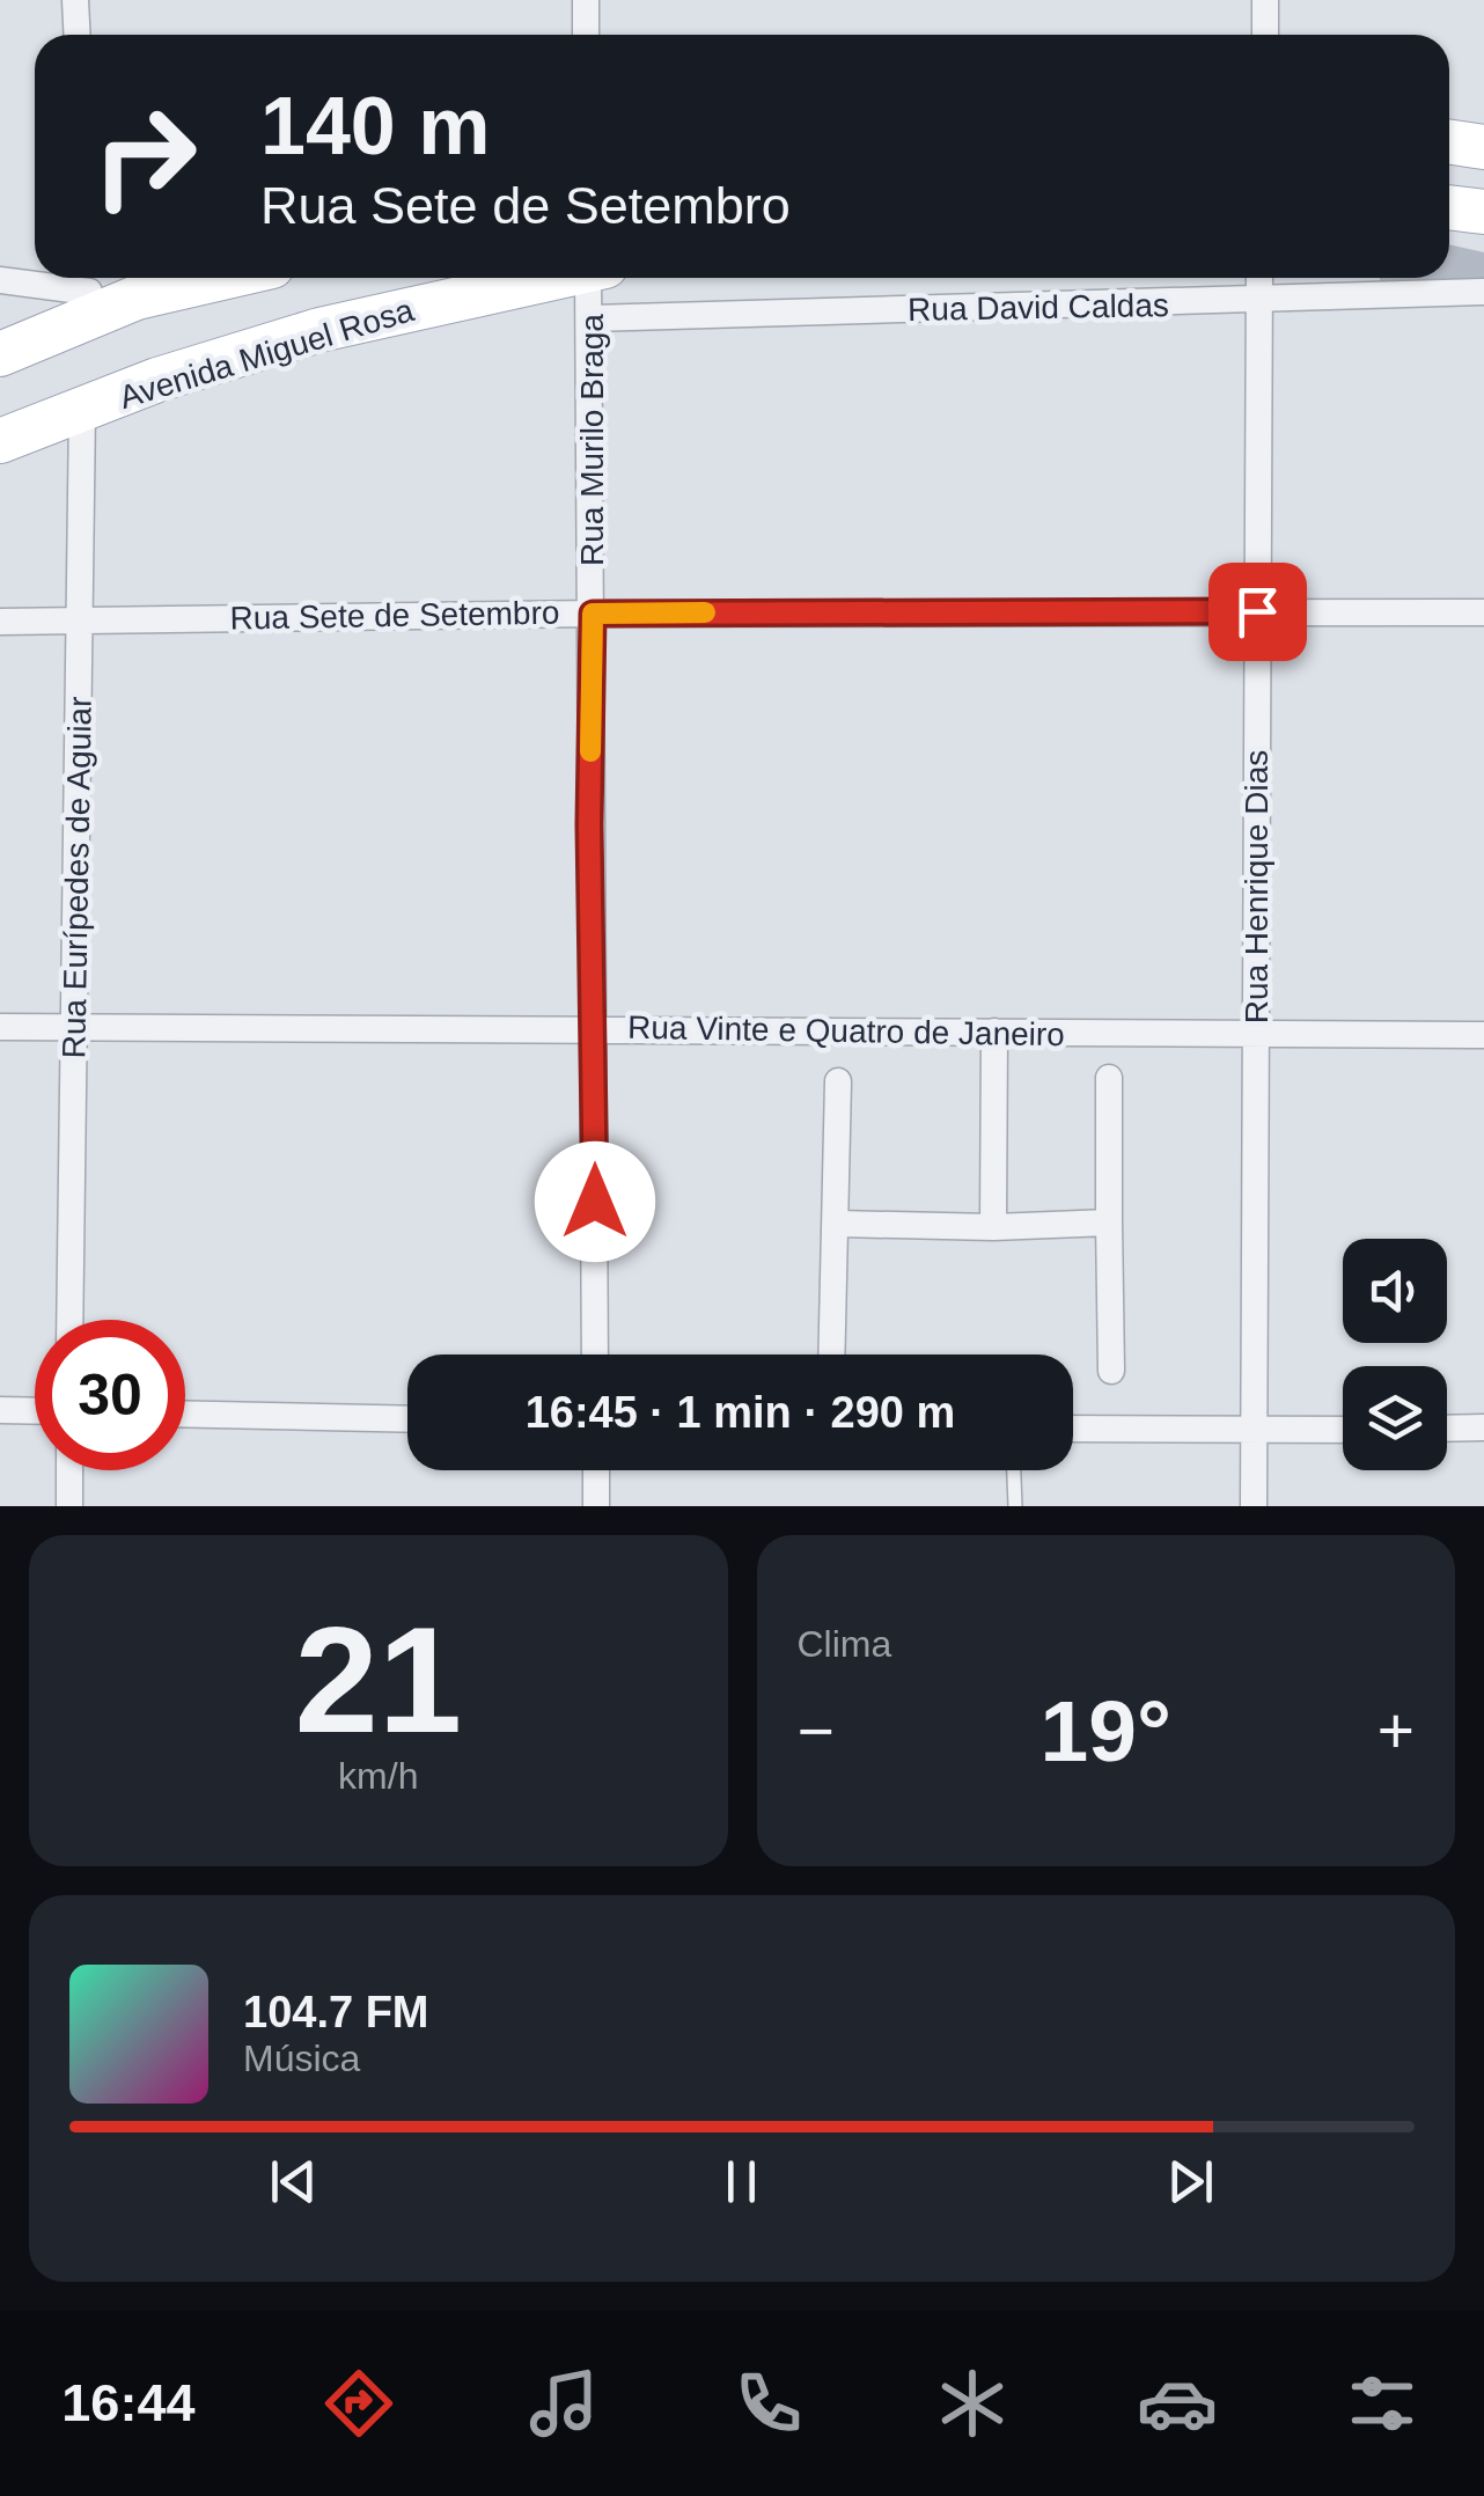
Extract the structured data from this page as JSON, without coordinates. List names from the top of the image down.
{
  "streets": {
    "main road": ["Avenida Miguel Rosa"],
    "street": [
      "Rua David Caldas",
      "Rua Murilo Braga",
      "Rua Sete de Setembro",
      "Rua Eurípedes de Aguiar",
      "Rua Henrique Dias",
      "Rua Vinte e Quatro de Janeiro"
    ]
  },
  "crossings": [
    ["Rua David Caldas", "Rua Murilo Braga"],
    ["Rua David Caldas", "Rua Henrique Dias"],
    ["Avenida Miguel Rosa", "Rua Eurípedes de Aguiar"],
    ["Rua Murilo Braga", "Rua Sete de Setembro"],
    ["Rua Murilo Braga", "Rua Vinte e Quatro de Janeiro"],
    ["Rua Sete de Setembro", "Rua Eurípedes de Aguiar"],
    ["Rua Sete de Setembro", "Rua Henrique Dias"],
    ["Rua Eurípedes de Aguiar", "Rua Vinte e Quatro de Janeiro"],
    ["Rua Henrique Dias", "Rua Vinte e Quatro de Janeiro"]
  ],
  "page": {
    "turn": ["140 m", "Rua Sete de Setembro"],
    "limit": "30",
    "trip": "16:45 · 1 min · 290 m",
    "tile": [
      ["21", "km/h"],
      "Clima"
    ],
    "heat": ["−", "19°", "+"],
    "song": ["104.7 FM", "Música"],
    "tabs": "16:44"
  }
}
